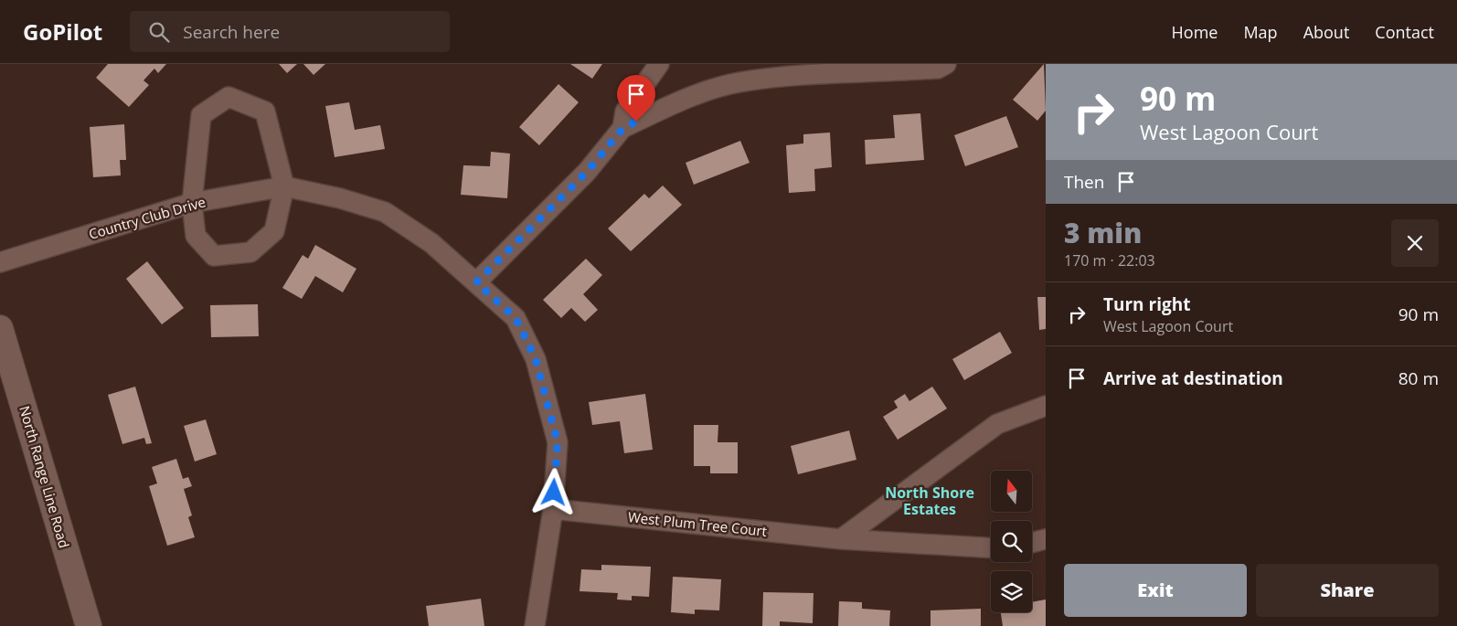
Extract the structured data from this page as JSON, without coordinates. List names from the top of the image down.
{
  "streets": {
    "street": ["Country Club Drive", "North Range Line Road", "West Plum Tree Court"]
  },
  "crossings": [
    ["Country Club Drive", "West Plum Tree Court"]
  ],
  "districts": ["North Shore Estates"],
  "north": "top",
  "page": {
    "header": "GoPilot",
    "search": "Search here",
    "nav": [
      "Home",
      "Map",
      "About",
      "Contact"
    ],
    "turn": ["90 m", "West Lagoon Court"],
    "then": "Then",
    "heading": ["3 min", "170 m · 22:03"],
    "list": [
      {
        "name": "Turn right",
        "note": "West Lagoon Court",
        "value": "90 m"
      },
      {
        "name": "Arrive at destination",
        "value": "80 m"
      }
    ],
    "buttons": ["Exit", "Share"]
  }
}
